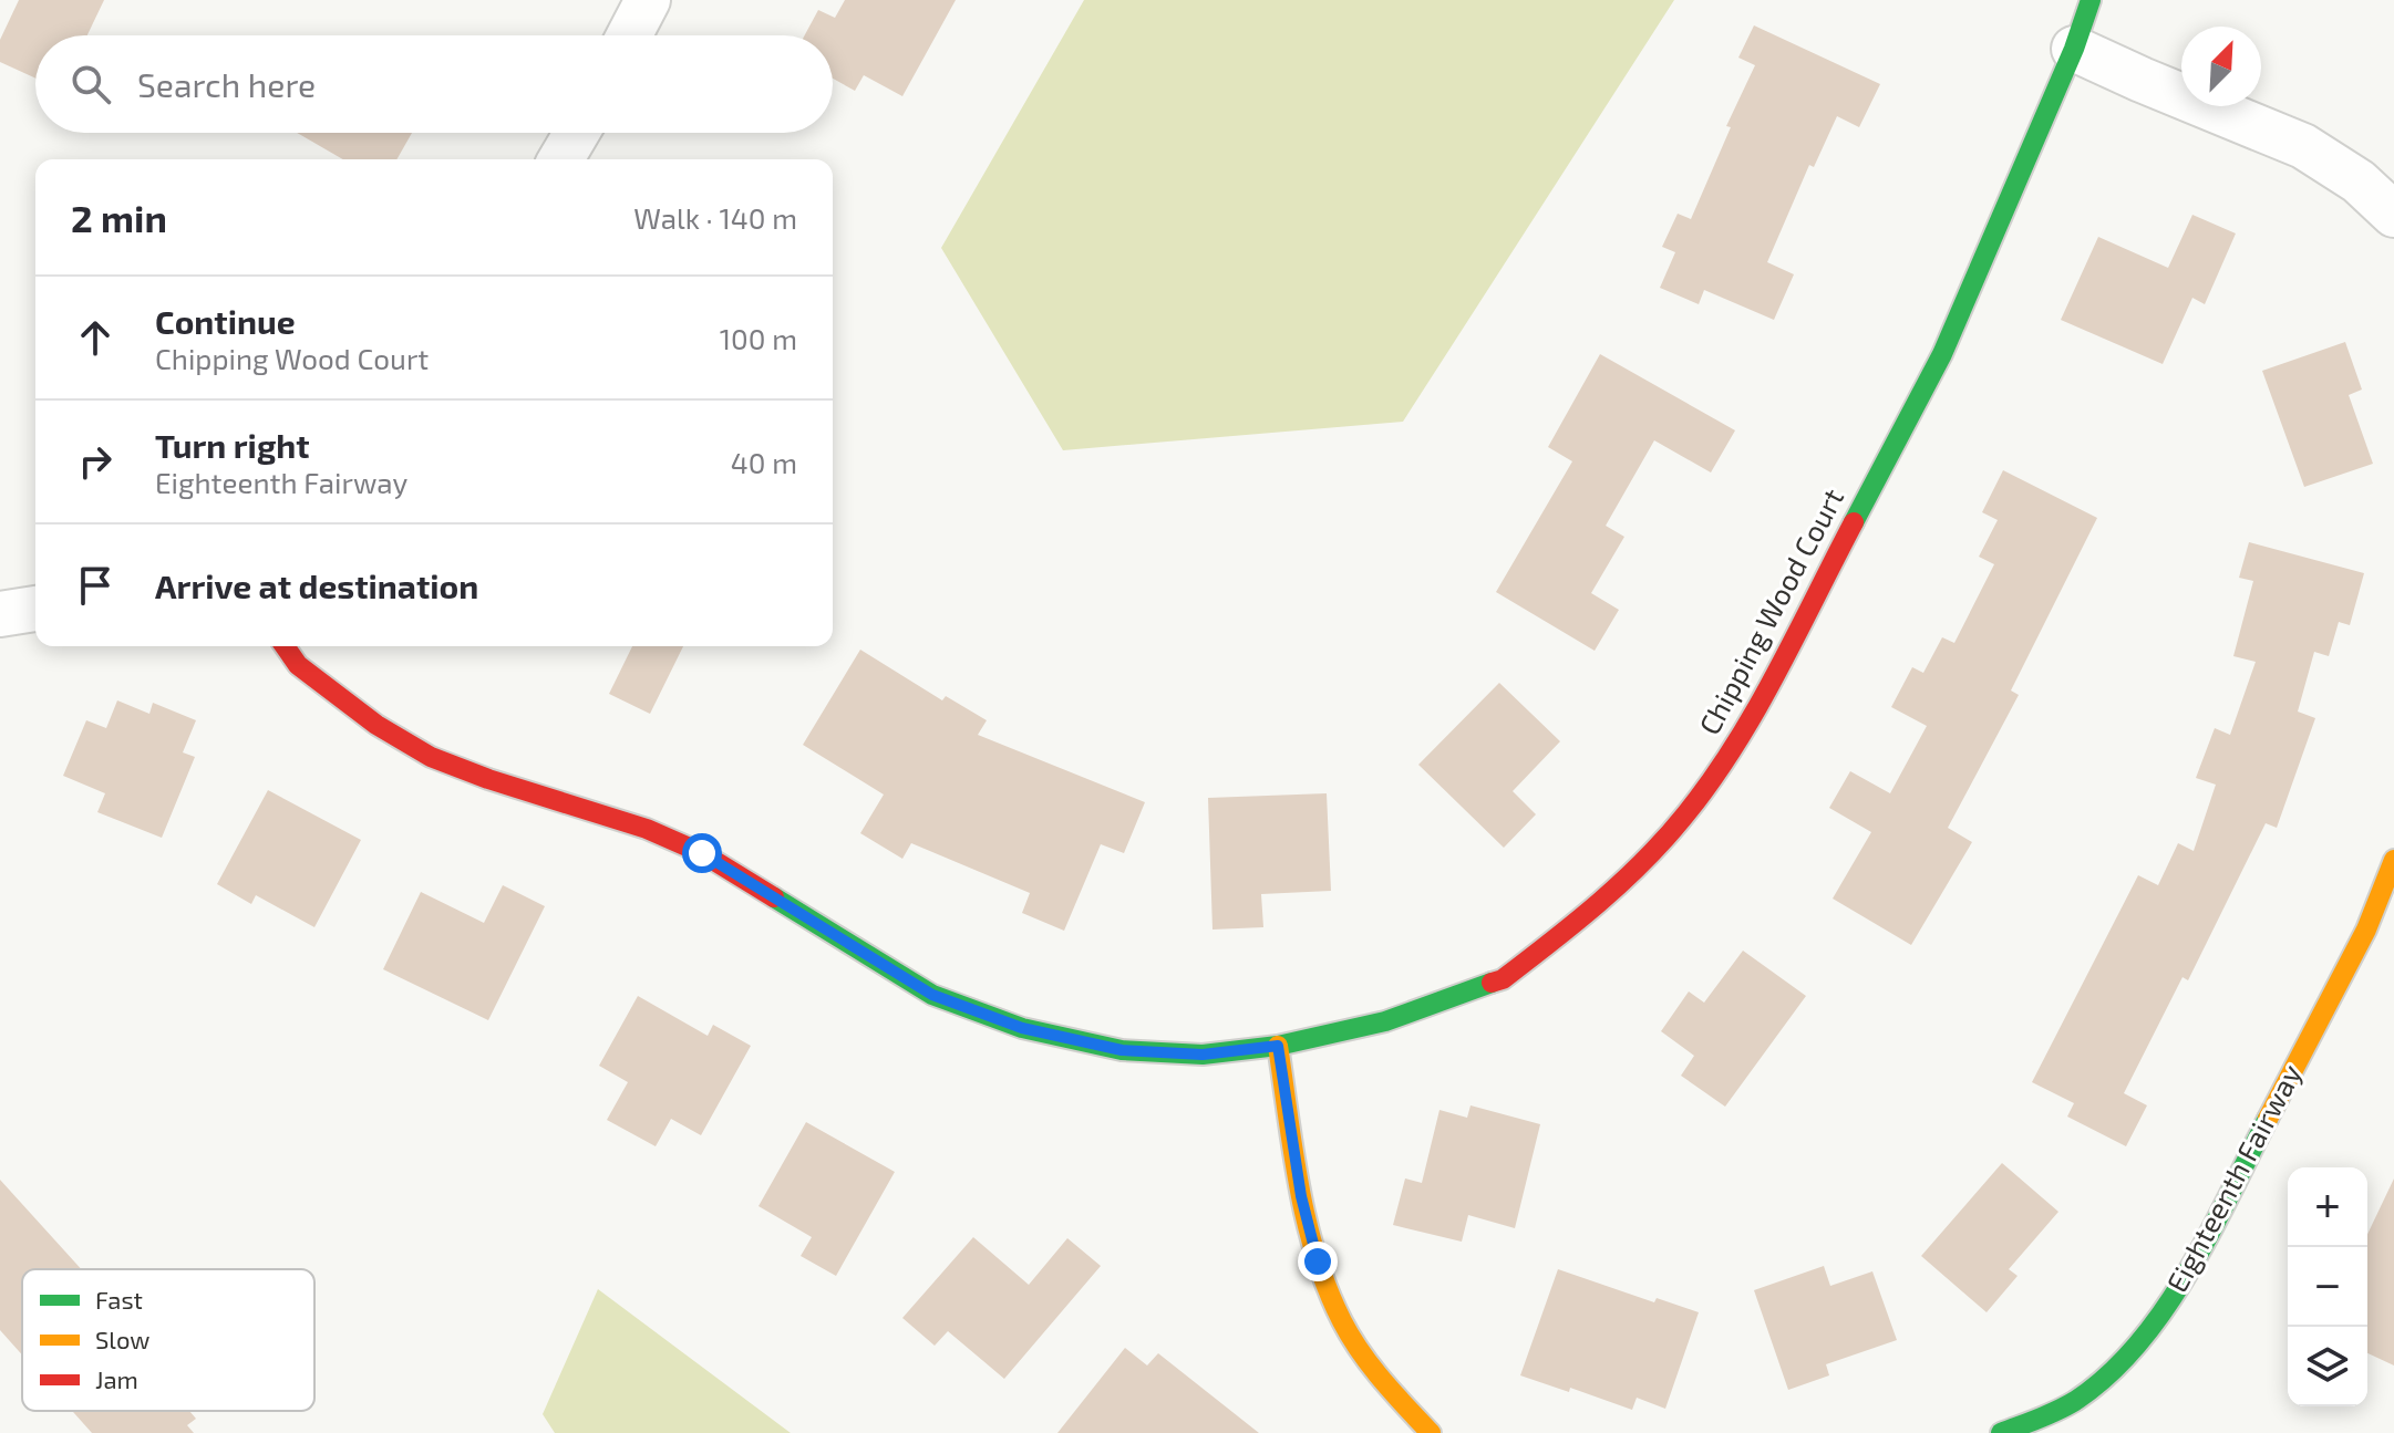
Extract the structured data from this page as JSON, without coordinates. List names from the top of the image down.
{
  "streets": {
    "street": ["Chipping Wood Court", "Eighteenth Fairway"]
  },
  "legend": ["Fast", "Slow", "Jam"],
  "north": "top right",
  "page": {
    "search": "Search here",
    "heading": ["2 min", "Walk · 140 m"],
    "list": [
      ["Continue", "Chipping Wood Court", "100 m"],
      ["Turn right", "Eighteenth Fairway", "40 m"],
      "Arrive at destination"
    ],
    "map_buttons": ["+", "−"]
  }
}
